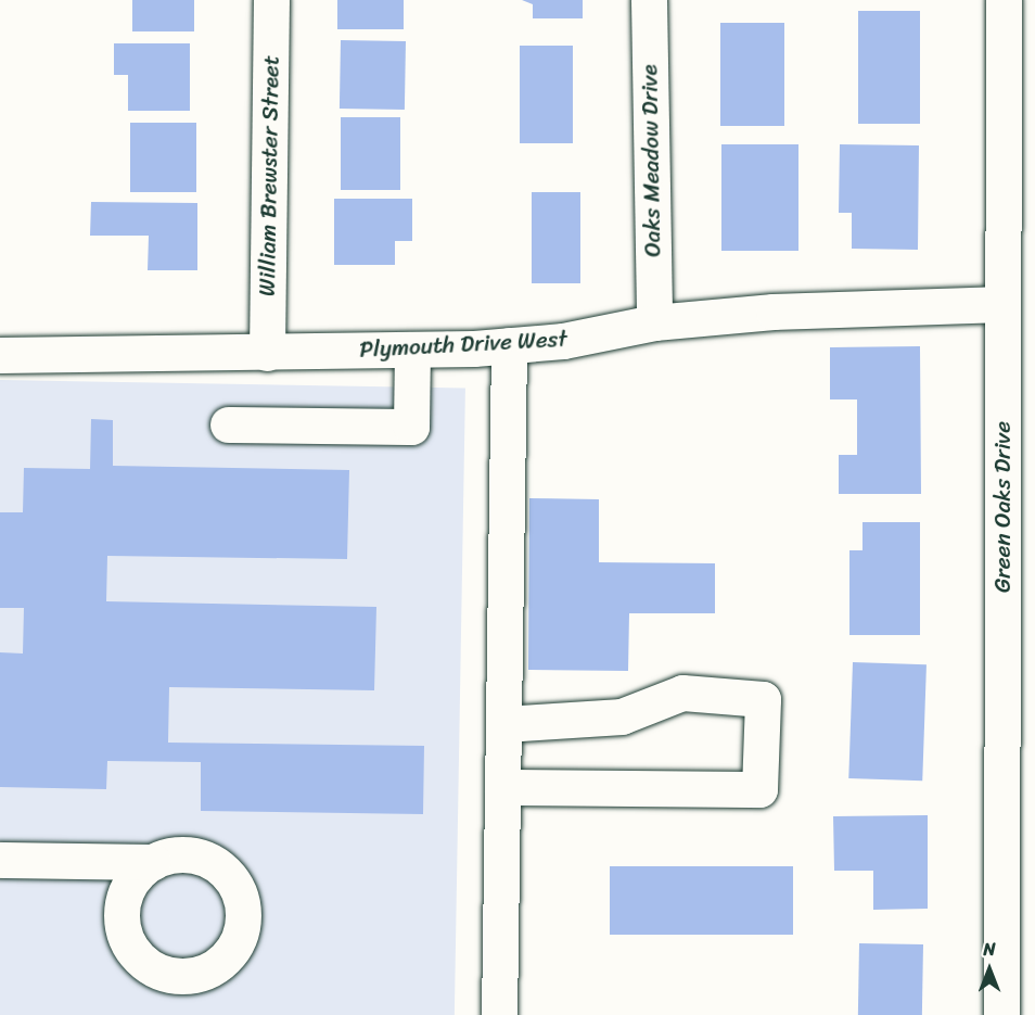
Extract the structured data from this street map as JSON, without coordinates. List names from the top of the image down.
{
  "streets": {
    "street": [
      "Oaks Meadow Drive",
      "William Brewster Street",
      "Plymouth Drive West",
      "Green Oaks Drive"
    ]
  },
  "crossings": [
    ["Oaks Meadow Drive", "Plymouth Drive West"],
    ["William Brewster Street", "Plymouth Drive West"],
    ["Plymouth Drive West", "Green Oaks Drive"]
  ],
  "north": "top"
}
